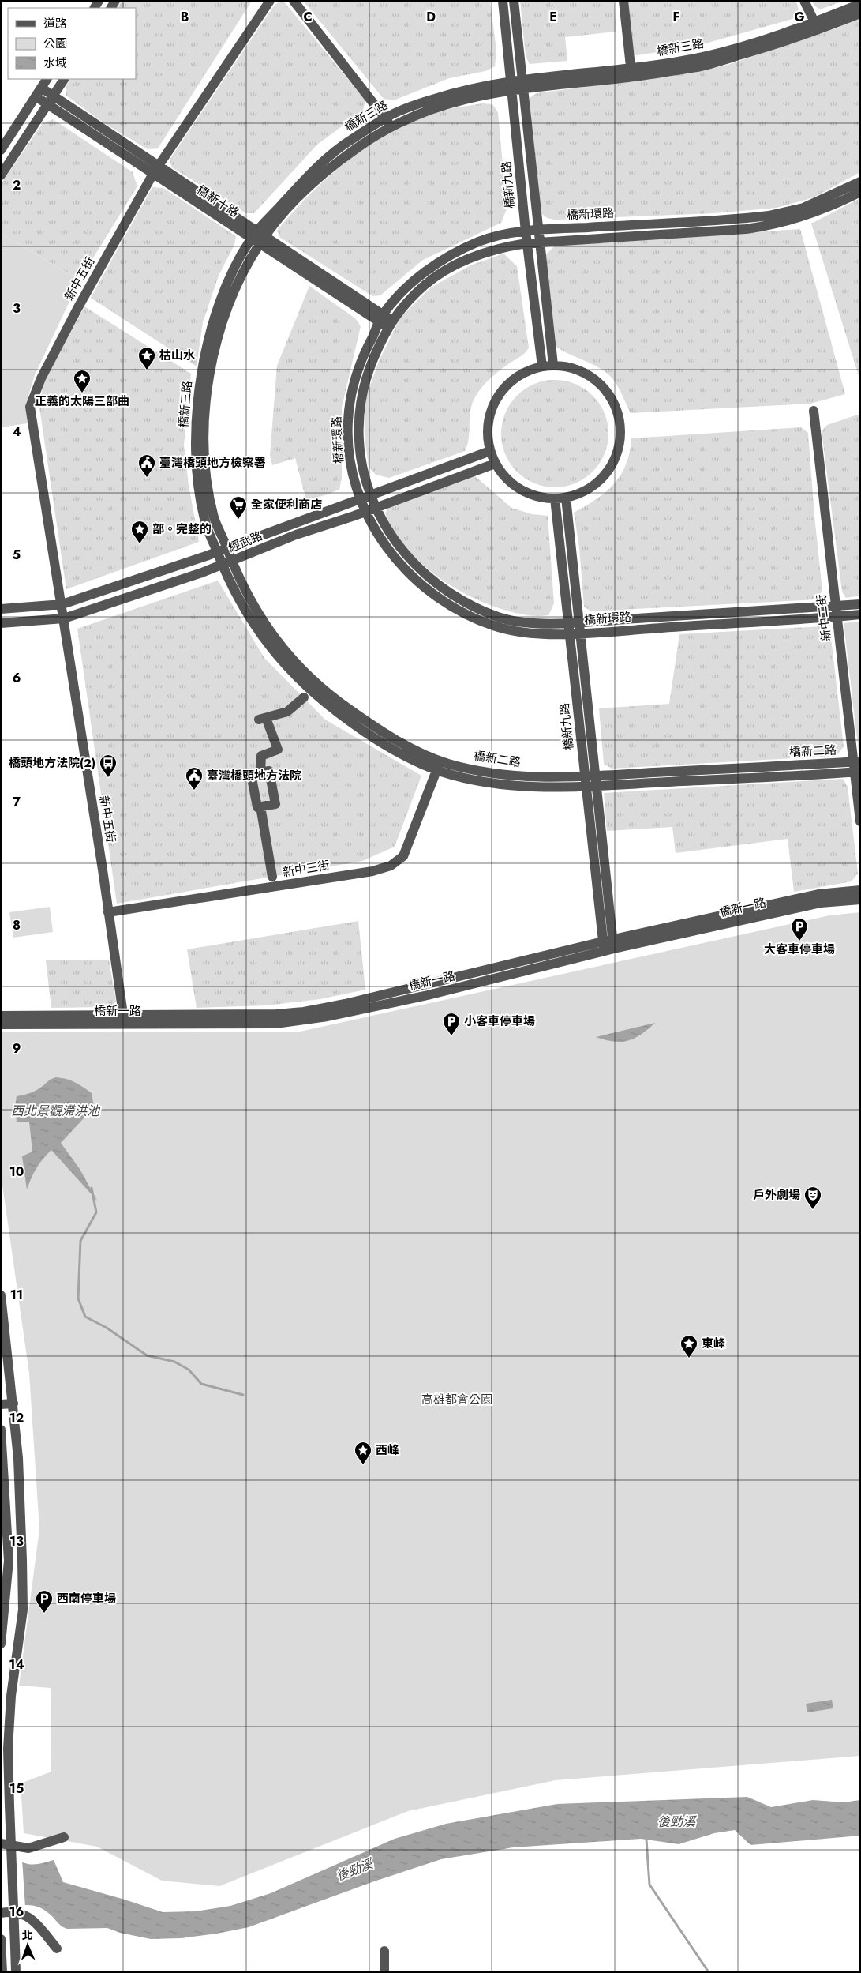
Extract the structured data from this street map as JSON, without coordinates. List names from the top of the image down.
{
  "streets": {
    "street": [
      "橋新三路",
      "橋新九路",
      "橋新十路",
      "橋新環路",
      "新中五街",
      "經武路",
      "新中二街",
      "橋新二路",
      "新中三街",
      "橋新一路"
    ]
  },
  "crossings": [
    ["橋新三路", "橋新九路"],
    ["橋新三路", "橋新十路"],
    ["橋新三路", "經武路"],
    ["橋新三路", "橋新二路"],
    ["橋新九路", "橋新環路"],
    ["橋新九路", "經武路"],
    ["橋新九路", "橋新二路"],
    ["橋新九路", "橋新一路"],
    ["橋新十路", "橋新環路"],
    ["橋新十路", "新中五街"],
    ["橋新環路", "經武路"],
    ["橋新環路", "新中二街"],
    ["新中五街", "經武路"],
    ["新中五街", "新中三街"],
    ["新中五街", "橋新一路"],
    ["經武路", "橋新二路"],
    ["新中二街", "橋新二路"],
    ["橋新二路", "新中三街"]
  ],
  "water": ["西北景觀滯洪池", "後勁溪"],
  "parks": ["高雄都會公園"],
  "places": {
    "place": [
      "枯山水",
      "正義的太陽三部曲",
      "部。完整的",
      "東峰",
      "西峰"
    ],
    "public building": ["臺灣橋頭地方檢察署", "臺灣橋頭地方法院"],
    "supermarket": ["全家便利商店"],
    "bus stop": ["橋頭地方法院(2)"],
    "parking": ["大客車停車場", "小客車停車場", "西南停車場"],
    "theatre": ["戶外劇場"]
  },
  "legend": ["道路", "公園", "水域"],
  "north": "top",
  "grid": {
    "columns": [
      "B",
      "C",
      "D",
      "E",
      "F",
      "G"
    ],
    "rows": [
      "2",
      "3",
      "4",
      "5",
      "6",
      "7",
      "8",
      "9",
      "10",
      "11",
      "12",
      "13",
      "14",
      "15",
      "16"
    ]
  }
}
